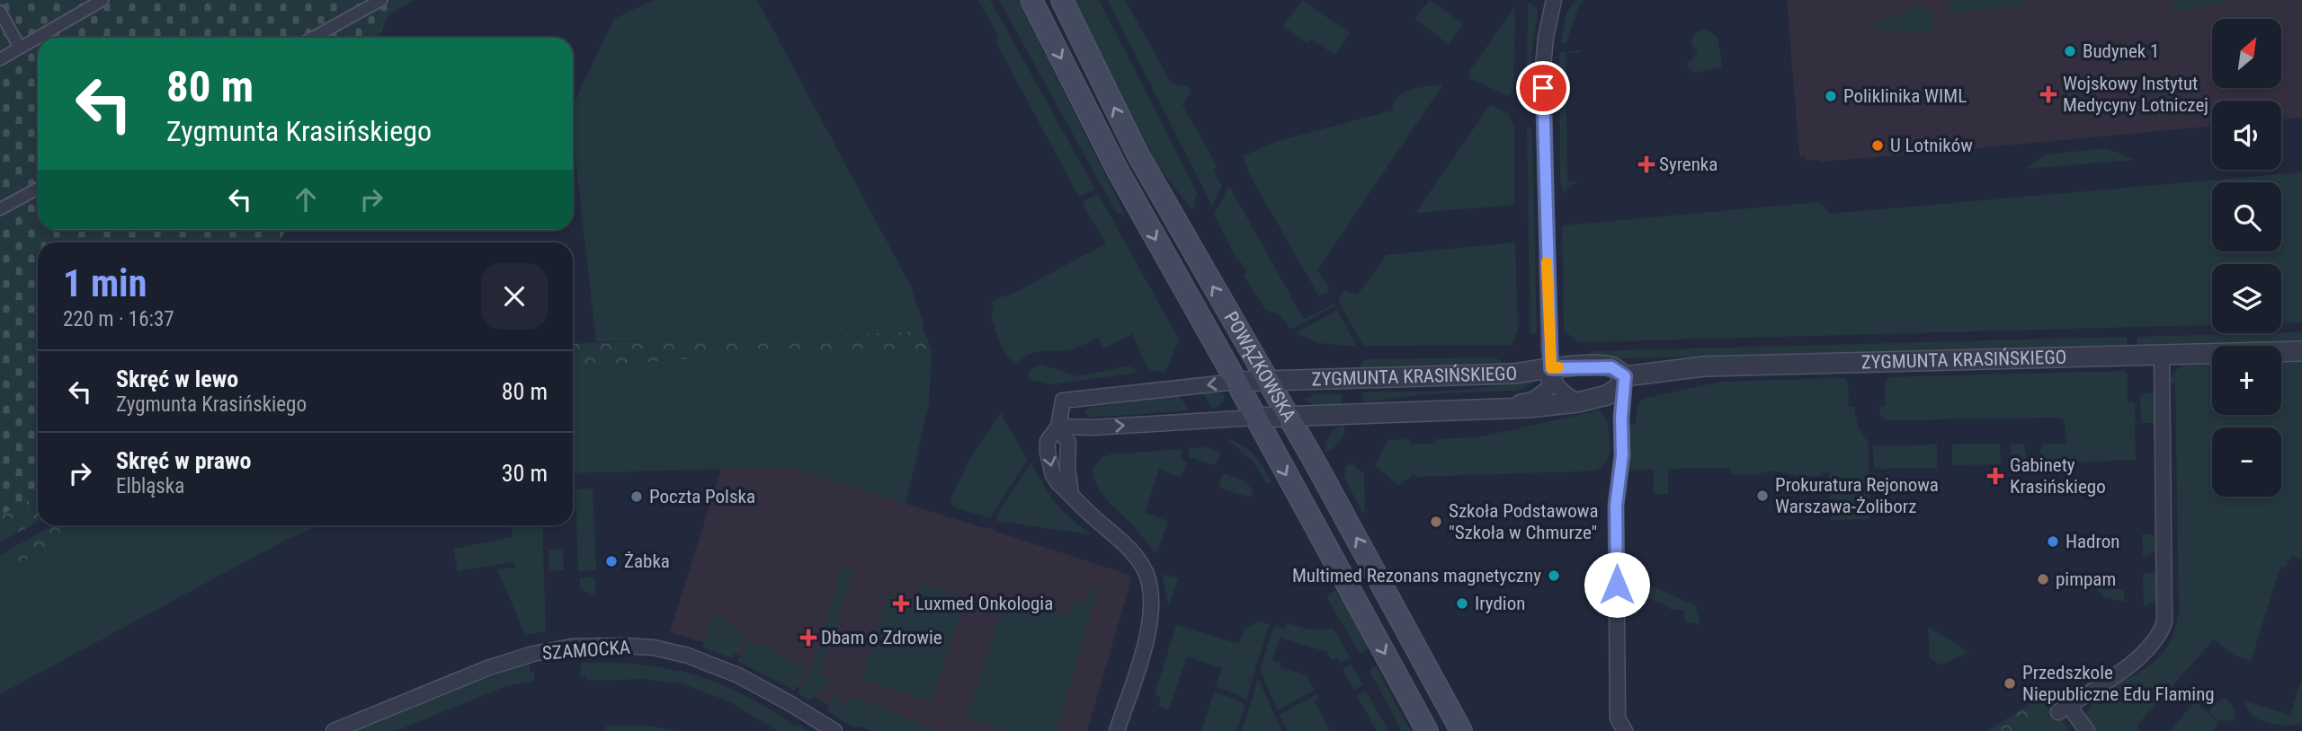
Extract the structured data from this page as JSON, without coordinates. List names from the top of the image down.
{
  "streets": {
    "main road": ["POWĄZKOWSKA"],
    "street": ["ZYGMUNTA KRASIŃSKIEGO", "SZAMOCKA"]
  },
  "crossings": [
    ["ZYGMUNTA KRASIŃSKIEGO", "POWĄZKOWSKA"]
  ],
  "places": {
    "other": [
      "Budynek 1",
      "Poliklinika WIML",
      "U Lotników",
      "Prokuratura Rejonowa Warszawa-Żoliborz",
      "Poczta Polska",
      "Szkoła Podstawowa \"Szkoła w Chmurze\"",
      "Hadron",
      "Żabka",
      "Multimed Rezonans magnetyczny",
      "pimpam",
      "Irydion",
      "Przedszkole Niepubliczne Edu Flaming"
    ],
    "health": [
      "Wojskowy Instytut Medycyny Lotniczej",
      "Syrenka",
      "Gabinety Krasińskiego",
      "Luxmed Onkologia",
      "Dbam o Zdrowie"
    ]
  },
  "north": "top right",
  "page": {
    "map_buttons": ["+", "−"],
    "turn": ["80 m", "Zygmunta Krasińskiego"],
    "heading": ["1 min", "220 m · 16:37"],
    "list": [
      {
        "name": "Skręć w lewo",
        "note": "Zygmunta Krasińskiego",
        "value": "80 m"
      },
      {
        "name": "Skręć w prawo",
        "note": "Elbląska",
        "value": "30 m"
      }
    ]
  }
}
